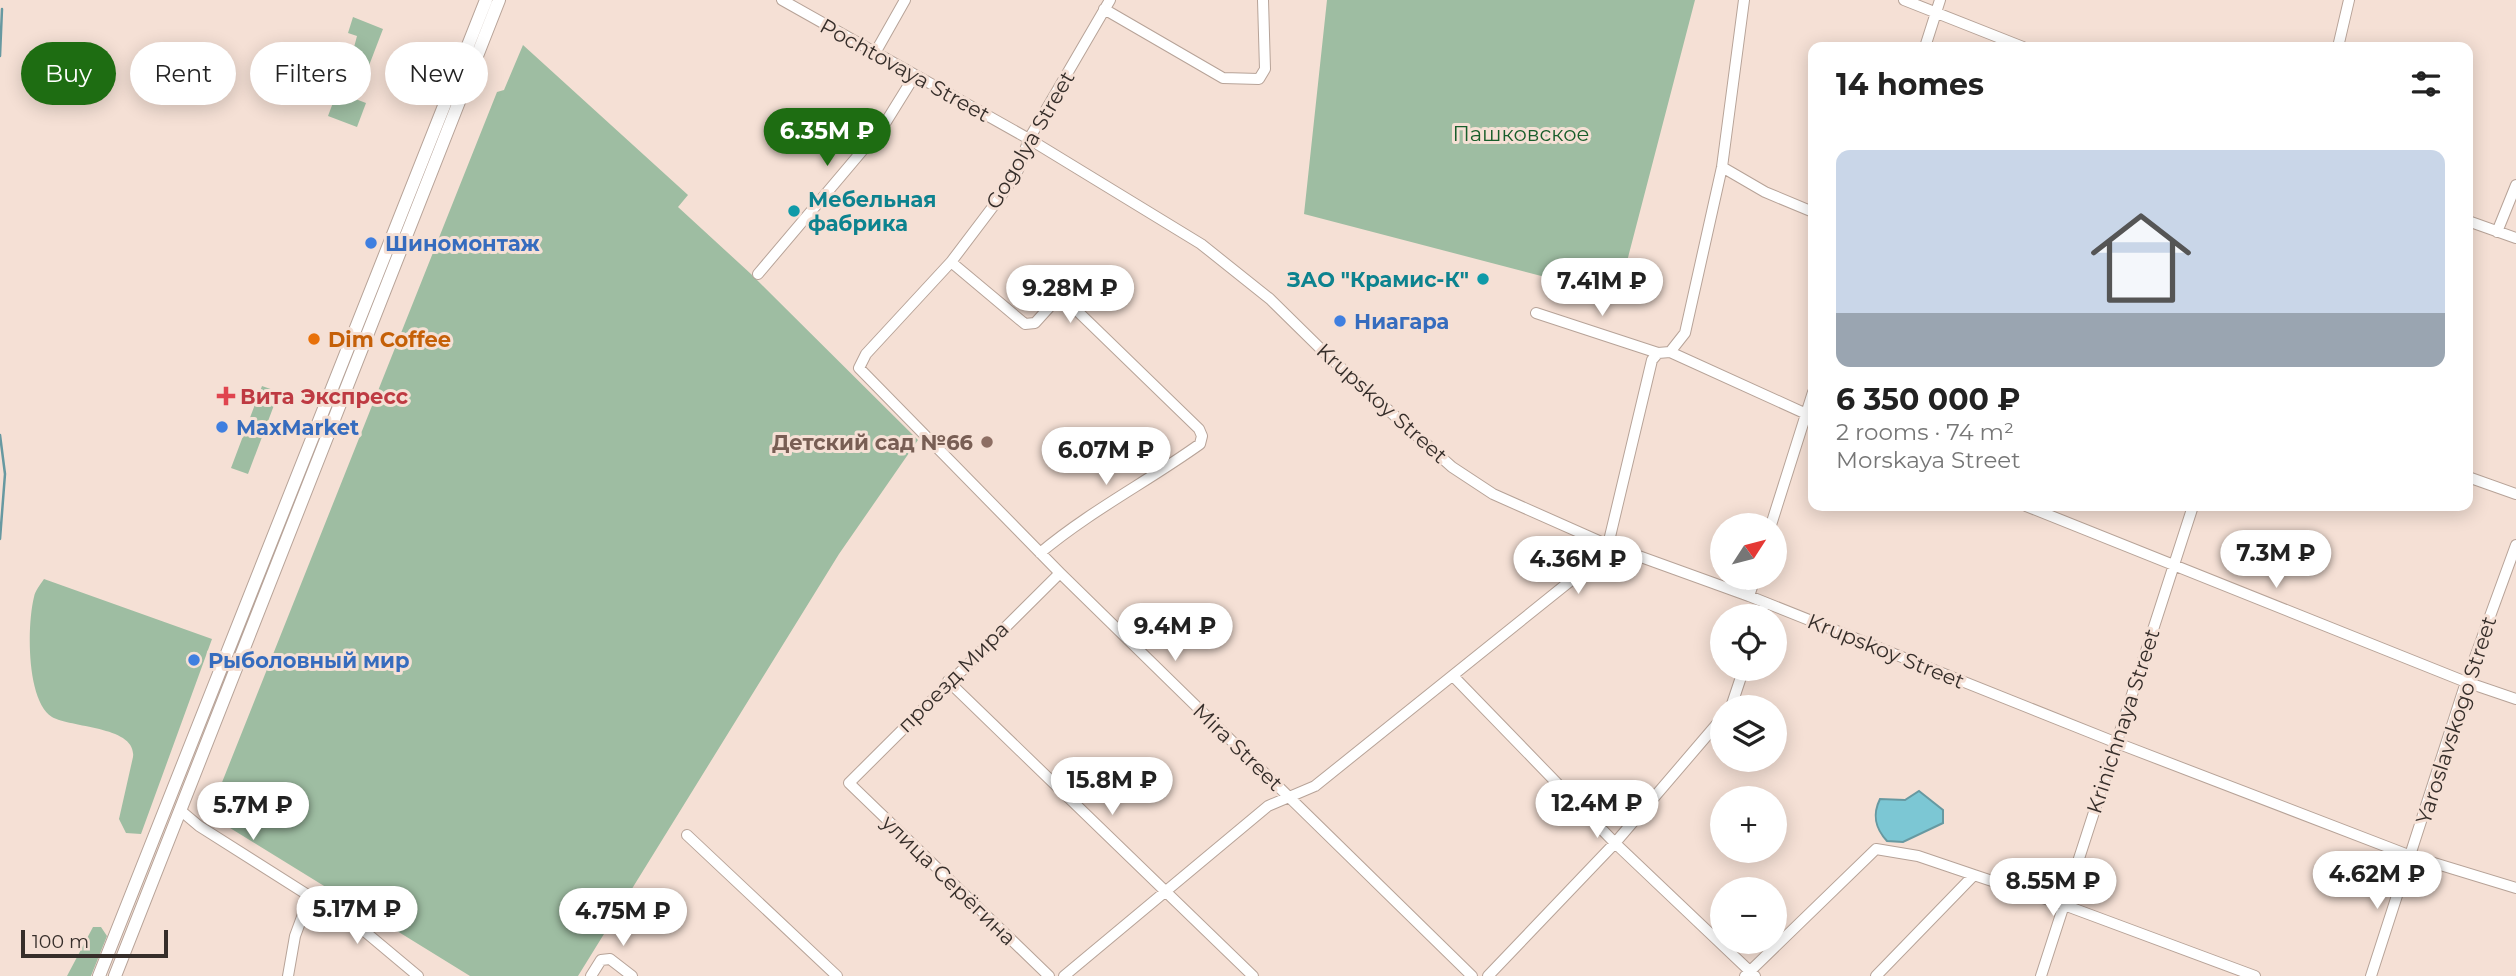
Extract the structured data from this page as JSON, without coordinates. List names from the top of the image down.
{
  "streets": {
    "street": [
      "Pochtovaya Street",
      "Gogolya Street",
      "Krupskoy Street",
      "проезд Мира",
      "Yaroslavskogo Street",
      "Krinichnaya Street",
      "Mira Street",
      "улица Серёгина"
    ]
  },
  "crossings": [
    ["Pochtovaya Street", "Gogolya Street"],
    ["Pochtovaya Street", "Krupskoy Street"],
    ["Gogolya Street", "Krupskoy Street"],
    ["Gogolya Street", "Mira Street"],
    ["Krupskoy Street", "Yaroslavskogo Street"],
    ["Krupskoy Street", "Krinichnaya Street"],
    ["проезд Мира", "Mira Street"],
    ["проезд Мира", "улица Серёгина"]
  ],
  "parks": ["Пашковское"],
  "places": {
    "other": [
      "Мебельная фабрика",
      "Шиномонтаж",
      "ЗАО \"Крамис-К\"",
      "Ниагара",
      "Dim Coffee",
      "MaxMarket",
      "Детский сад №66",
      "Рыболовный мир"
    ],
    "health": ["Вита Экспресс"]
  },
  "scale_bar": "100 m",
  "north": "top right",
  "page": {
    "chip": [
      "Buy",
      "Rent",
      "Filters",
      "New"
    ],
    "heading": "14 homes",
    "price": [
      "6.35M ₽",
      "7.41M ₽",
      "9.28M ₽",
      "6.07M ₽",
      "7.3M ₽",
      "4.36M ₽",
      "9.4M ₽",
      "15.8M ₽",
      "12.4M ₽",
      "5.7M ₽",
      "4.62M ₽",
      "8.55M ₽",
      "5.17M ₽",
      "4.75M ₽"
    ],
    "list": [
      {
        "name": "6 350 000 ₽",
        "note": "2 rooms · 74 m² · Morskaya Street"
      }
    ],
    "map_buttons": ["+", "−"],
    "scale": "100 m"
  }
}
